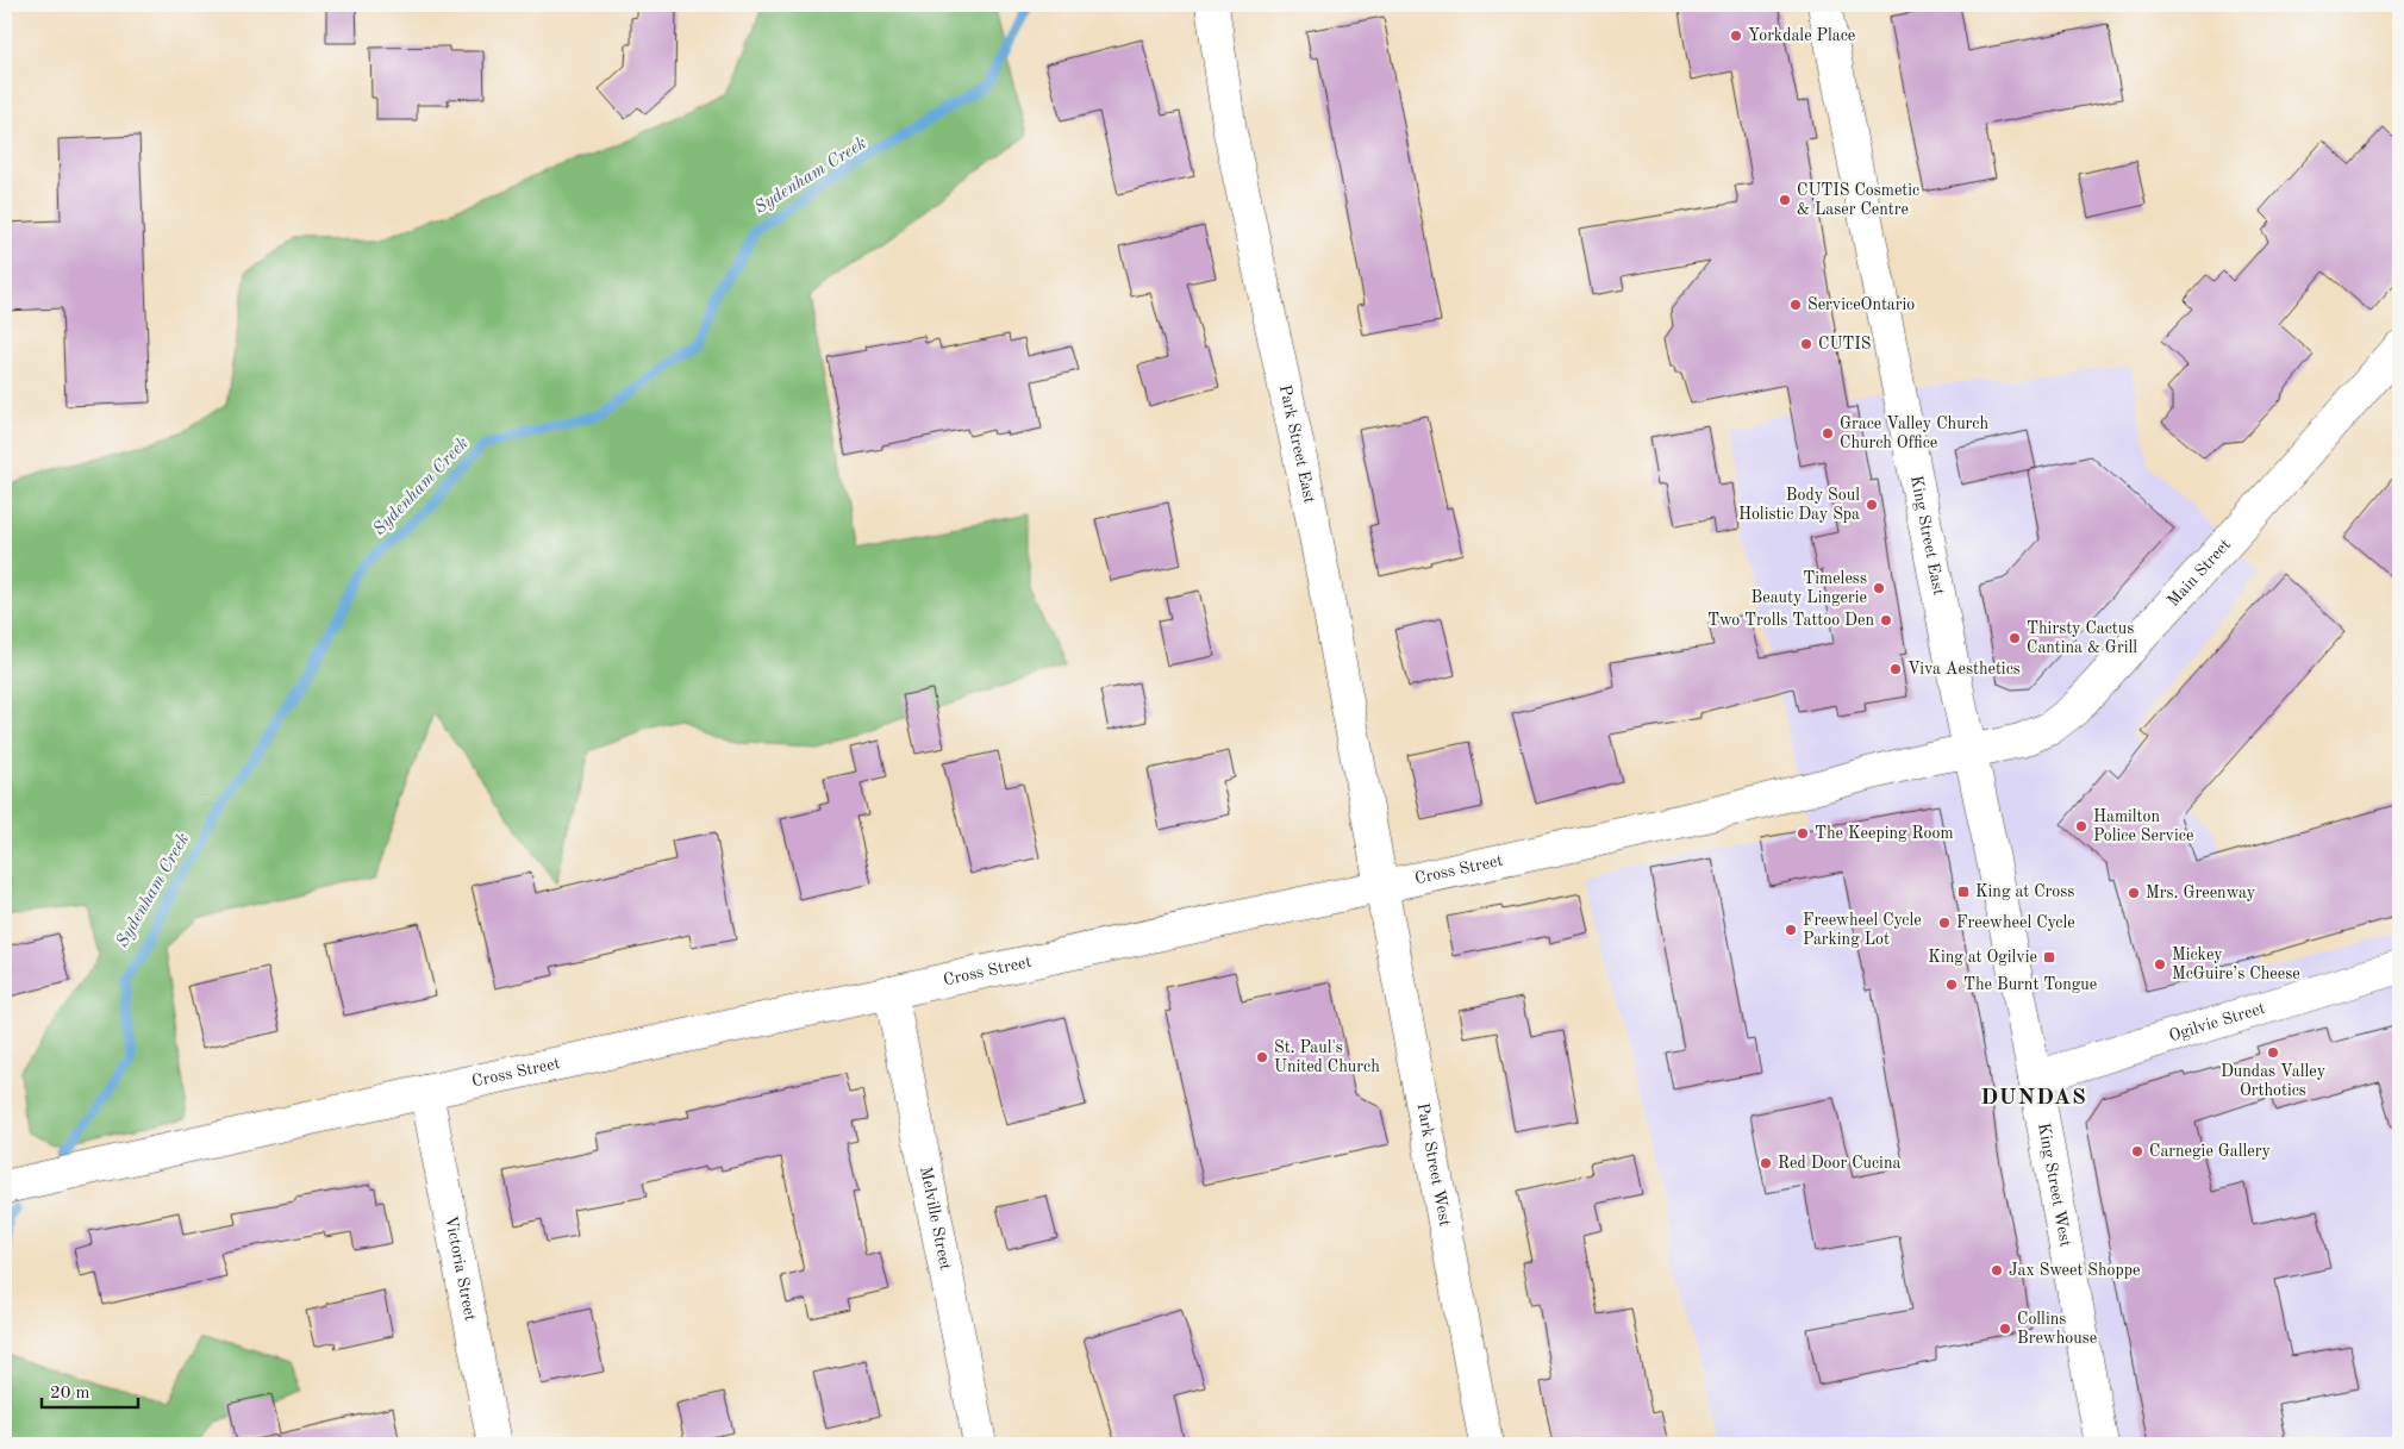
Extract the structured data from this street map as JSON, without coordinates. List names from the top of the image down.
{
  "streets": {
    "street": [
      "Park Street East",
      "King Street East",
      "Main Street",
      "Cross Street",
      "Ogilvie Street",
      "Park Street West",
      "King Street West",
      "Melville Street",
      "Victoria Street"
    ]
  },
  "crossings": [
    ["Park Street East", "Cross Street"],
    ["Park Street East", "Park Street West"],
    ["King Street East", "Main Street"],
    ["King Street East", "Cross Street"],
    ["King Street East", "King Street West"],
    ["Main Street", "Cross Street"],
    ["Cross Street", "Park Street West"],
    ["Cross Street", "Melville Street"],
    ["Cross Street", "Victoria Street"],
    ["Ogilvie Street", "King Street West"]
  ],
  "districts": ["DUNDAS"],
  "water": ["Sydenham Creek"],
  "places": {
    "other": [
      "Yorkdale Place",
      "CUTIS Cosmetic & Laser Centre",
      "ServiceOntario",
      "CUTIS",
      "Grace Valley Church Church Office",
      "Body Soul Holistic Day Spa",
      "Timeless Beauty Lingerie",
      "Two Trolls Tattoo Den",
      "Thirsty Cactus Cantina & Grill",
      "Viva Aesthetics",
      "Hamilton Police Service",
      "The Keeping Room",
      "Mrs. Greenway",
      "Freewheel Cycle",
      "Freewheel Cycle Parking Lot",
      "Mickey McGuire’s Cheese",
      "The Burnt Tongue",
      "Dundas Valley Orthotics",
      "St. Paul's United Church",
      "Carnegie Gallery",
      "Red Door Cucina",
      "Jax Sweet Shoppe",
      "Collins Brewhouse"
    ],
    "transit": ["King at Cross", "King at Ogilvie"]
  },
  "scale_bar": "20 m"
}
